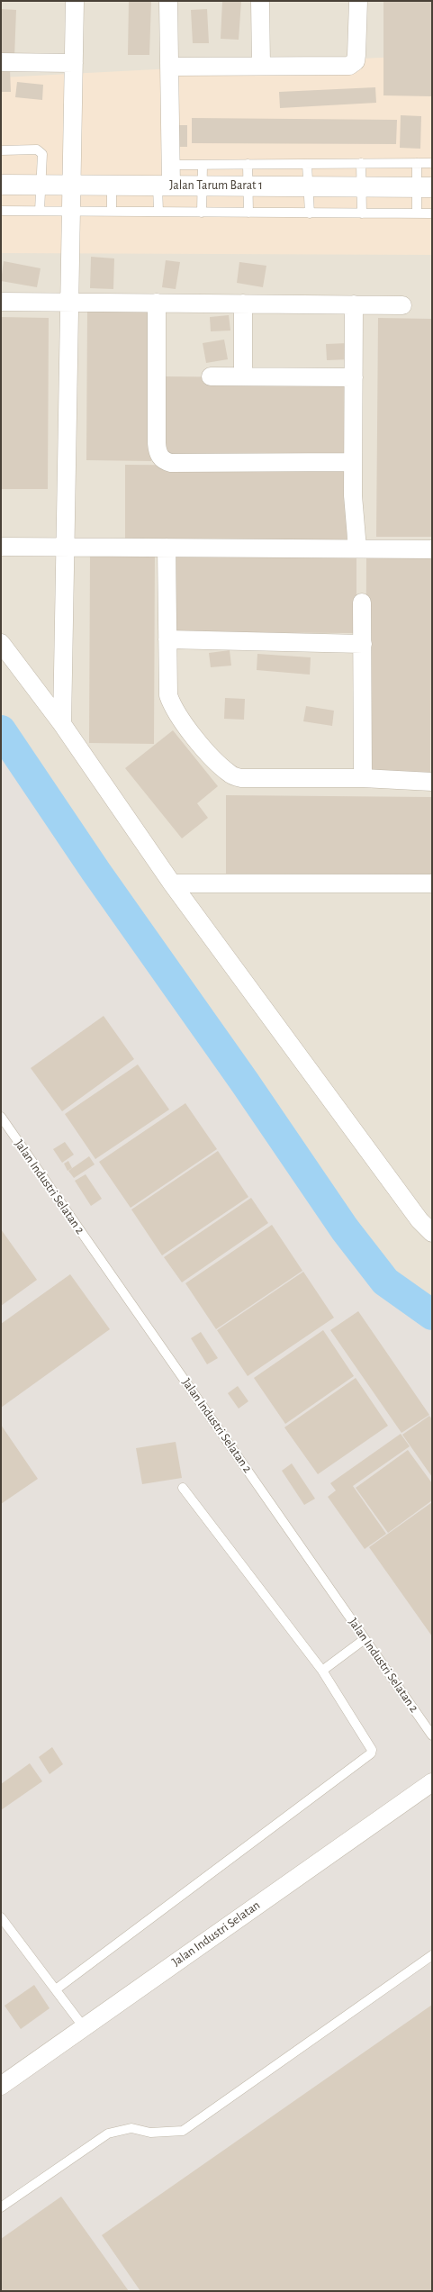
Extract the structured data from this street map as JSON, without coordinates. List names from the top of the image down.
{
  "streets": {
    "street": ["Jalan Tarum Barat 1", "Jalan Industri Selatan"],
    "lane": ["Jalan Industri Selatan 2"]
  }
}
